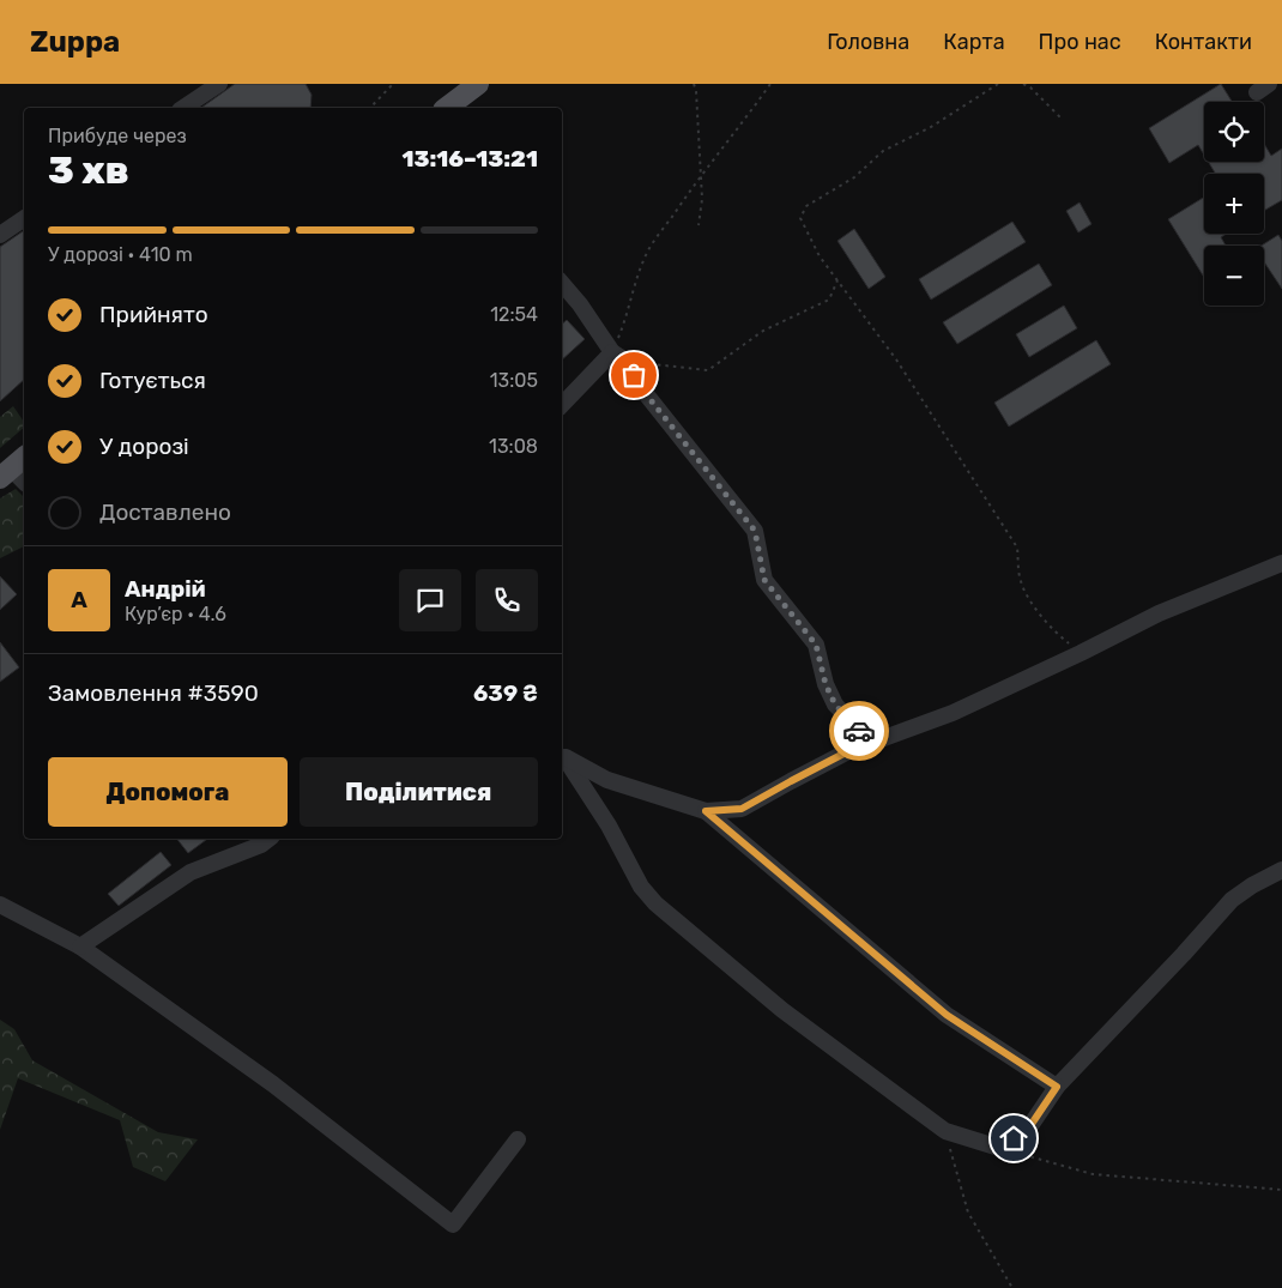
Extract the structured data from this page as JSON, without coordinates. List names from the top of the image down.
{
  "page": {
    "header": "Zuppa",
    "nav": [
      "Головна",
      "Карта",
      "Про нас",
      "Контакти"
    ],
    "map_buttons": ["+", "−"],
    "heading": ["3 хв", "Прибуде через", "13:16–13:21"],
    "panel": [
      "Андрій",
      "Кур’єр · 4.6",
      "Замовлення #3590",
      "639 ₴"
    ],
    "bar": "У дорозі · 410 m",
    "list": [
      ["Прийнято", "12:54"],
      ["Готується", "13:05"],
      ["У дорозі", "13:08"],
      "Доставлено"
    ],
    "round": "А",
    "buttons": ["Допомога", "Поділитися"]
  }
}
